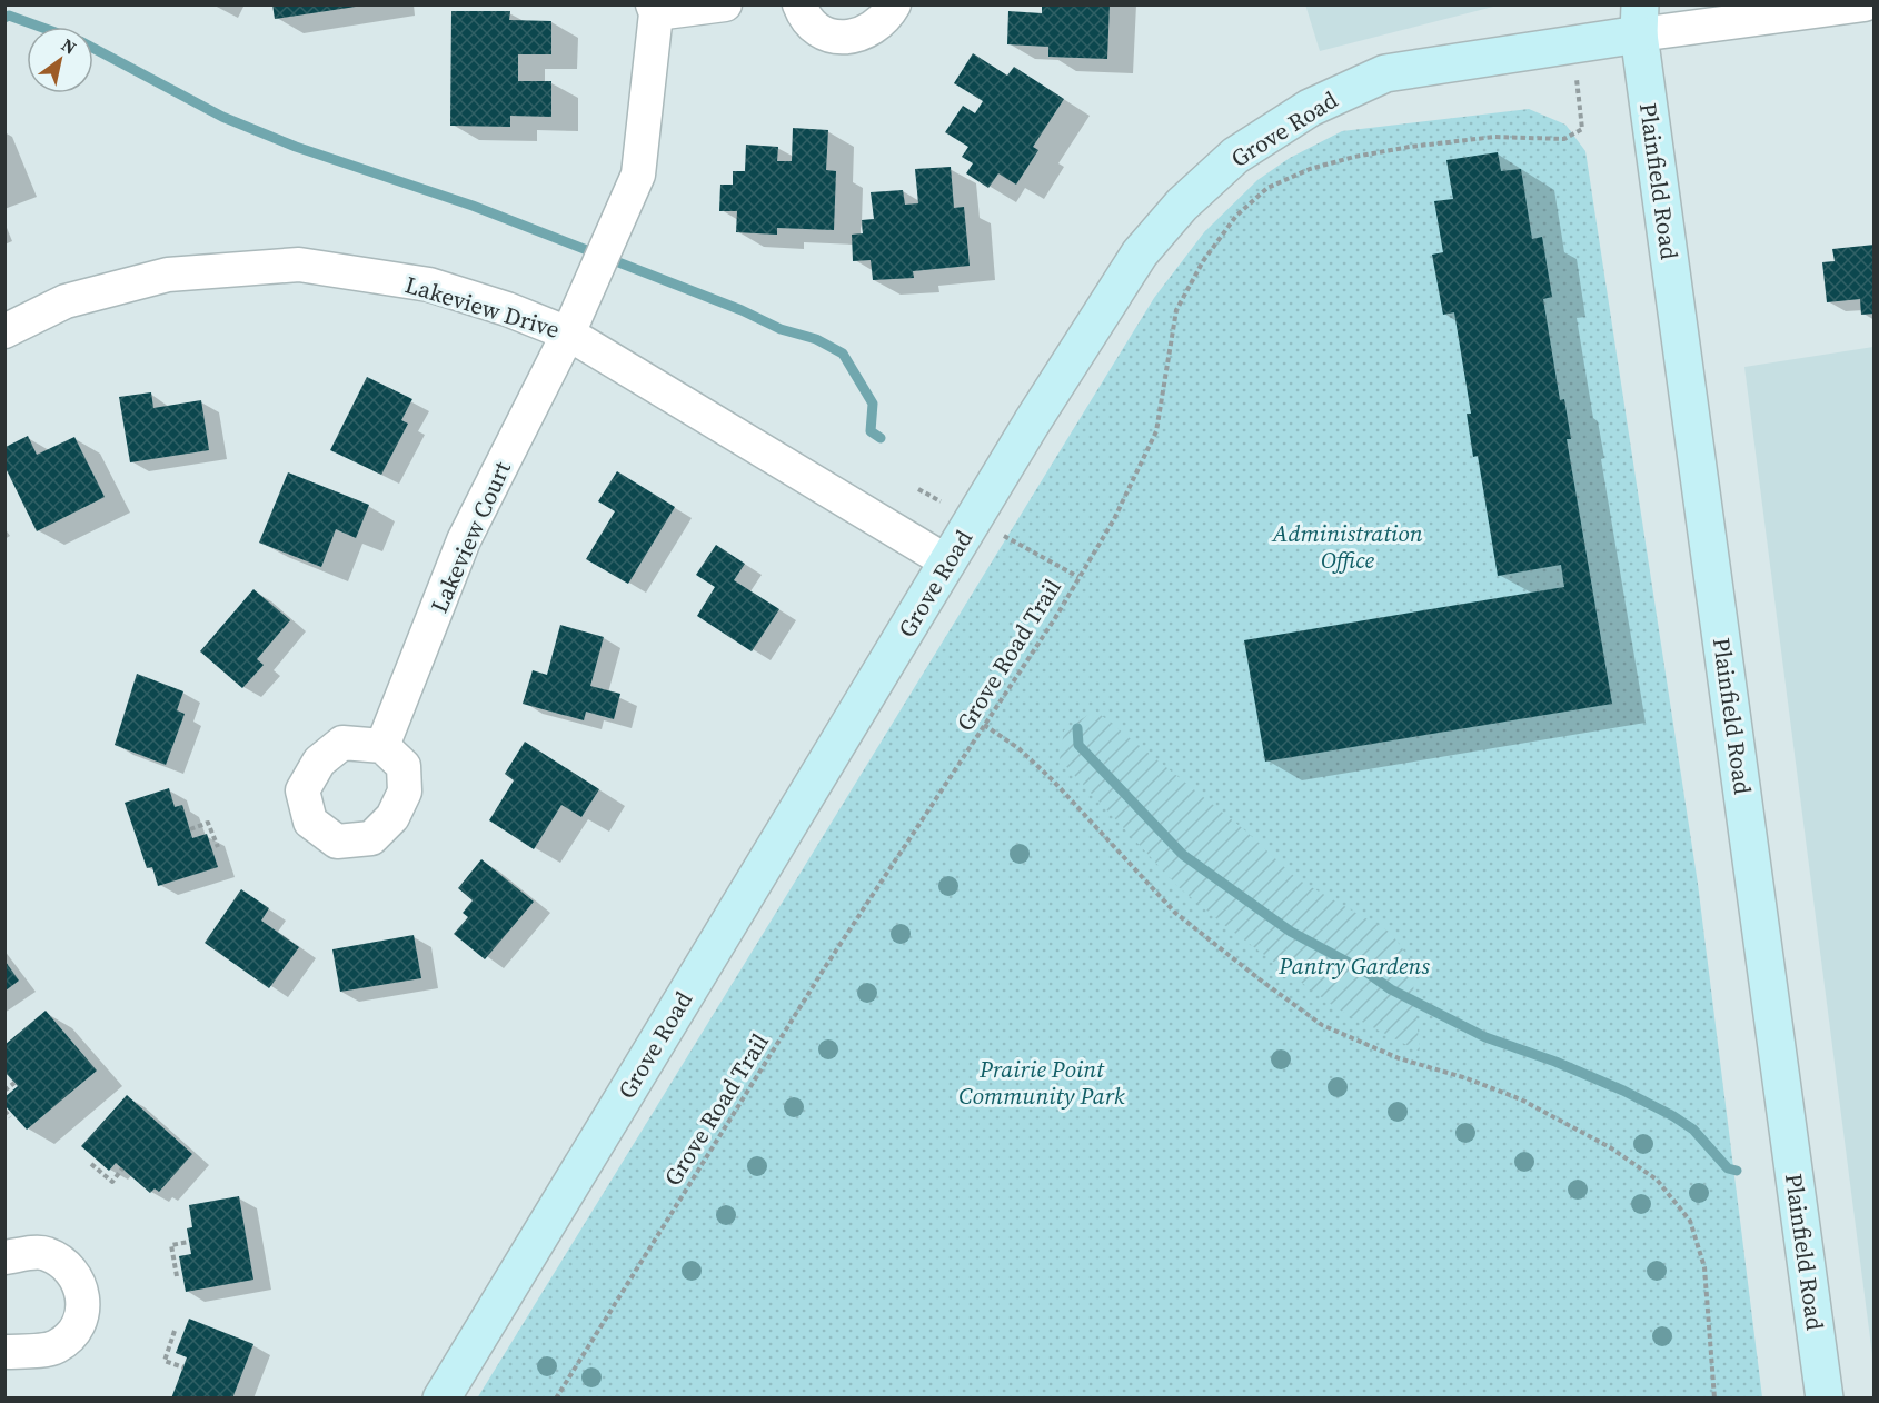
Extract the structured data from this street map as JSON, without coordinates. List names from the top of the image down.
{
  "streets": {
    "street": [
      "Grove Road",
      "Plainfield Road",
      "Lakeview Drive",
      "Lakeview Court"
    ],
    "path": ["Grove Road Trail"]
  },
  "crossings": [
    ["Grove Road", "Plainfield Road"],
    ["Grove Road", "Lakeview Drive"],
    ["Lakeview Drive", "Lakeview Court"]
  ],
  "parks": ["Administration Office", "Pantry Gardens", "Prairie Point Community Park"],
  "north": "top right"
}
